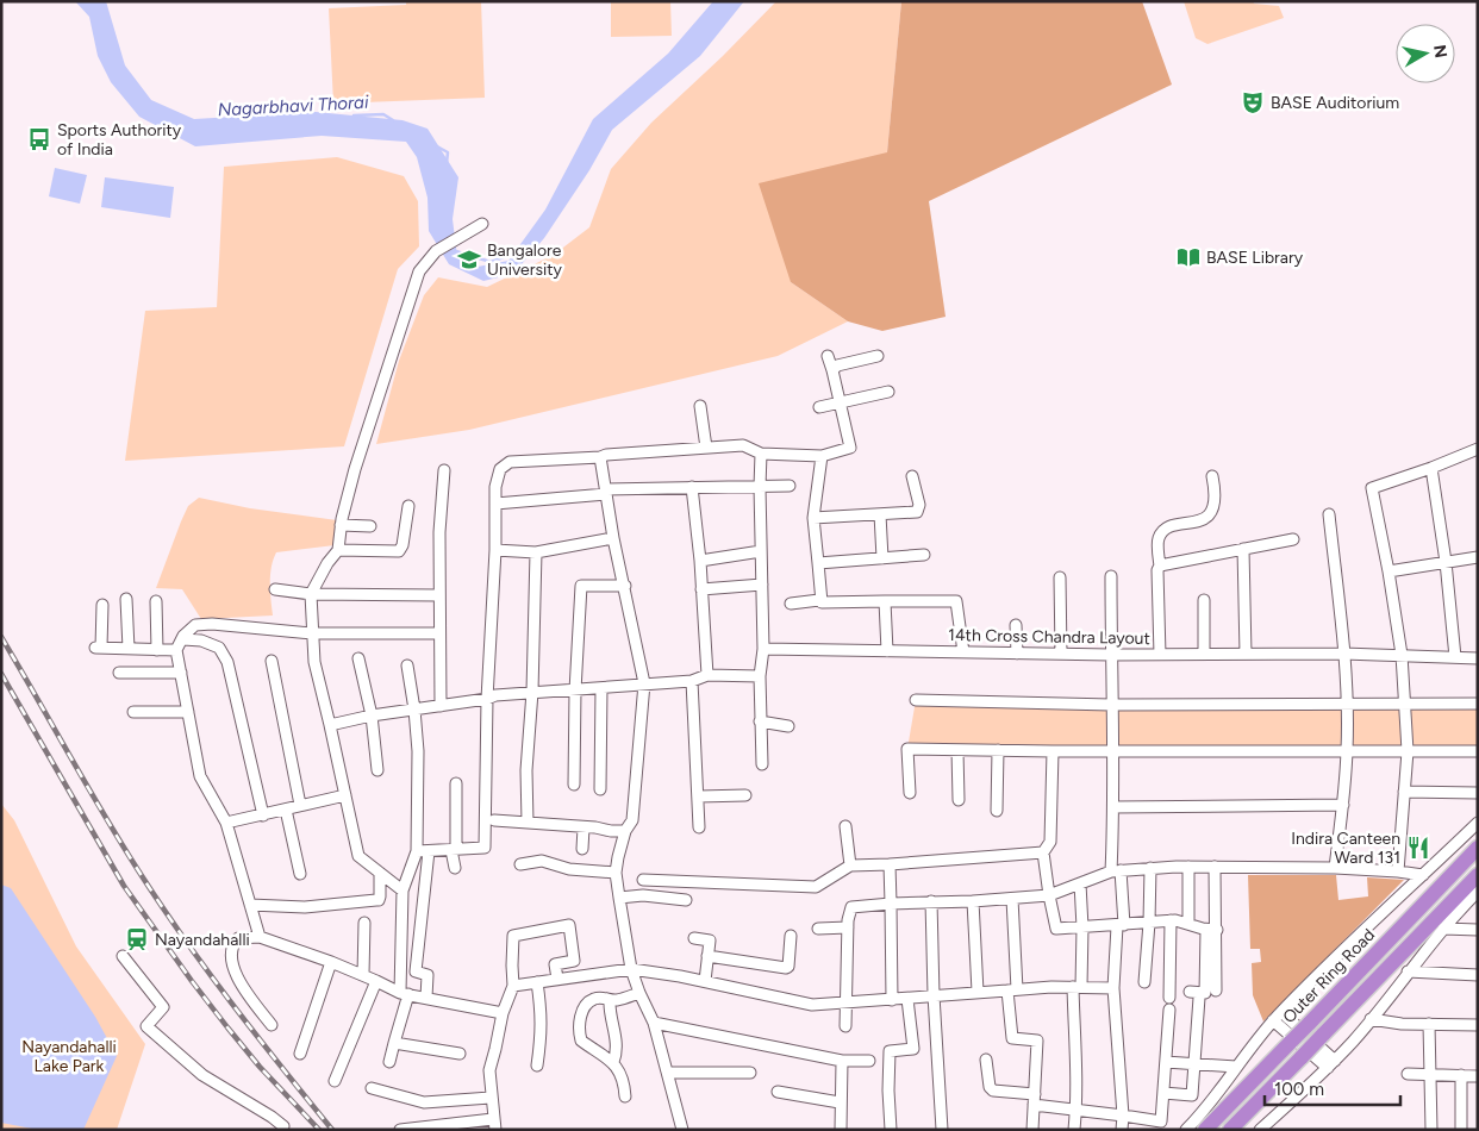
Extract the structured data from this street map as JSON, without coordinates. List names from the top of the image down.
{
  "streets": {
    "highway": ["Outer Ring Road"],
    "street": ["14th Cross Chandra Layout"]
  },
  "water": ["Nagarbhavi Thorai"],
  "parks": ["Nayandahalli Lake Park"],
  "places": {
    "theatre": ["BASE Auditorium"],
    "bus stop": ["Sports Authority of India"],
    "library": ["BASE Library"],
    "school or university": ["Bangalore University"],
    "restaurant": ["Indira Canteen Ward 131"],
    "station": ["Nayandahalli"]
  },
  "scale_bar": "100 m",
  "north": "right"
}
